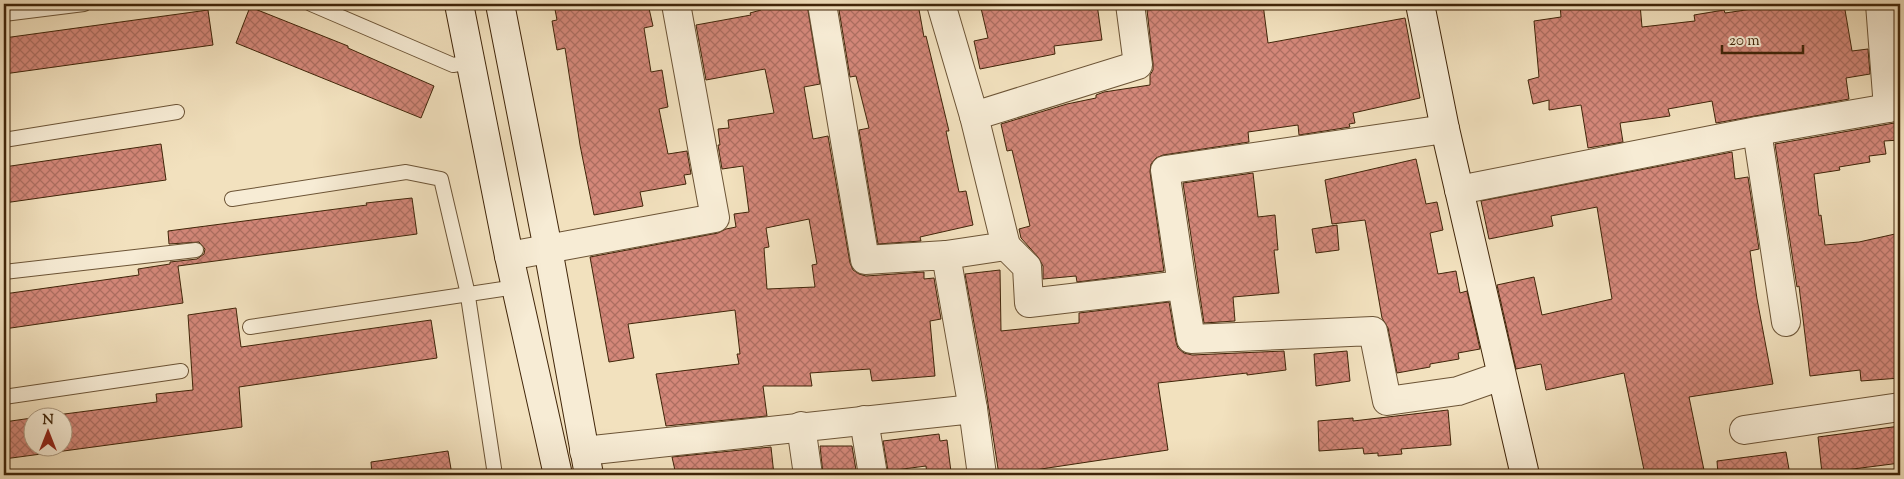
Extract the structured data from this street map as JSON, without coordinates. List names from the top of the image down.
{
  "scale_bar": "20 m",
  "north": "top"
}
